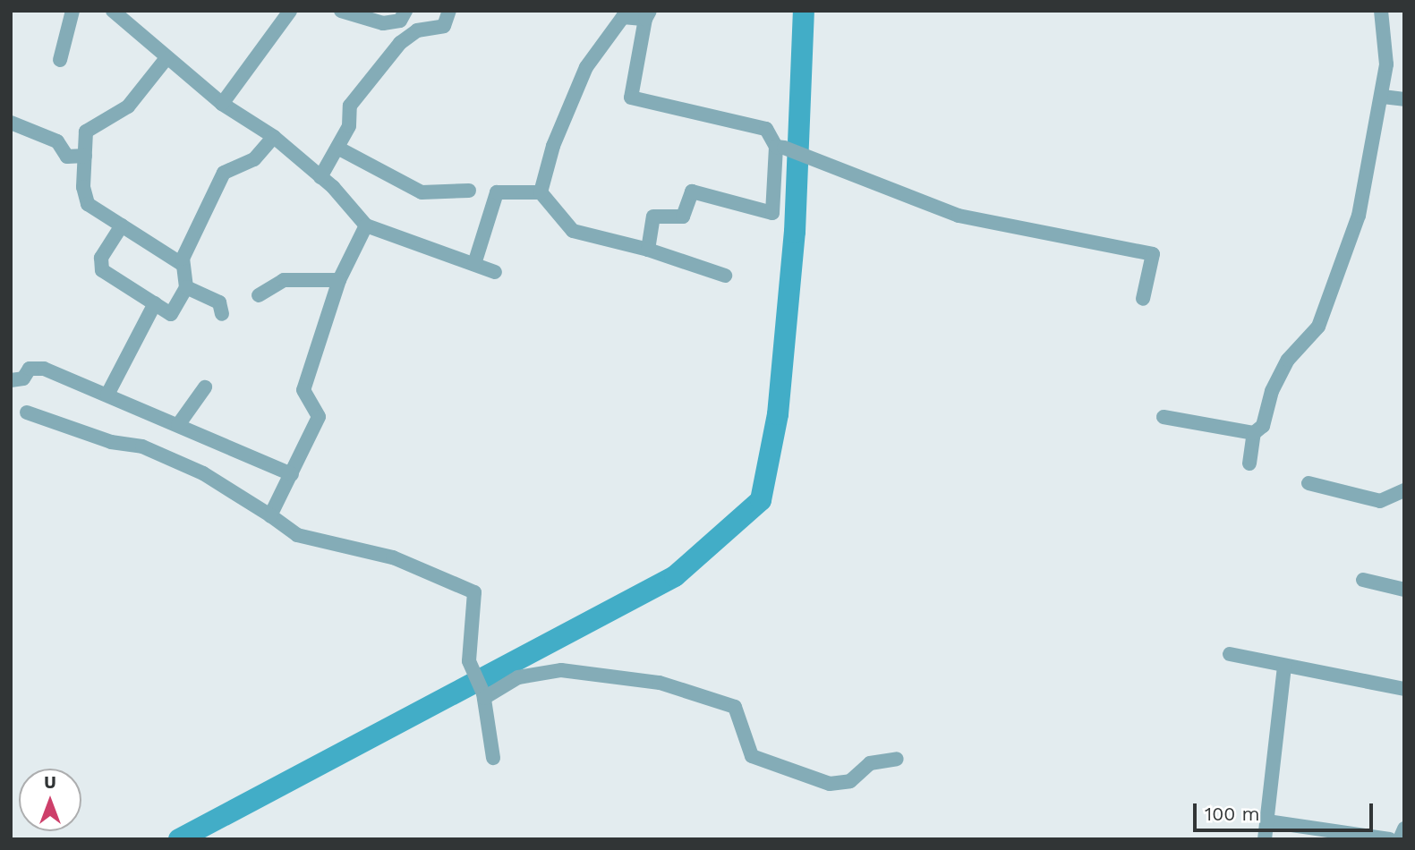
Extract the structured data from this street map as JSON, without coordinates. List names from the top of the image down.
{
  "scale_bar": "100 m",
  "north": "top"
}
